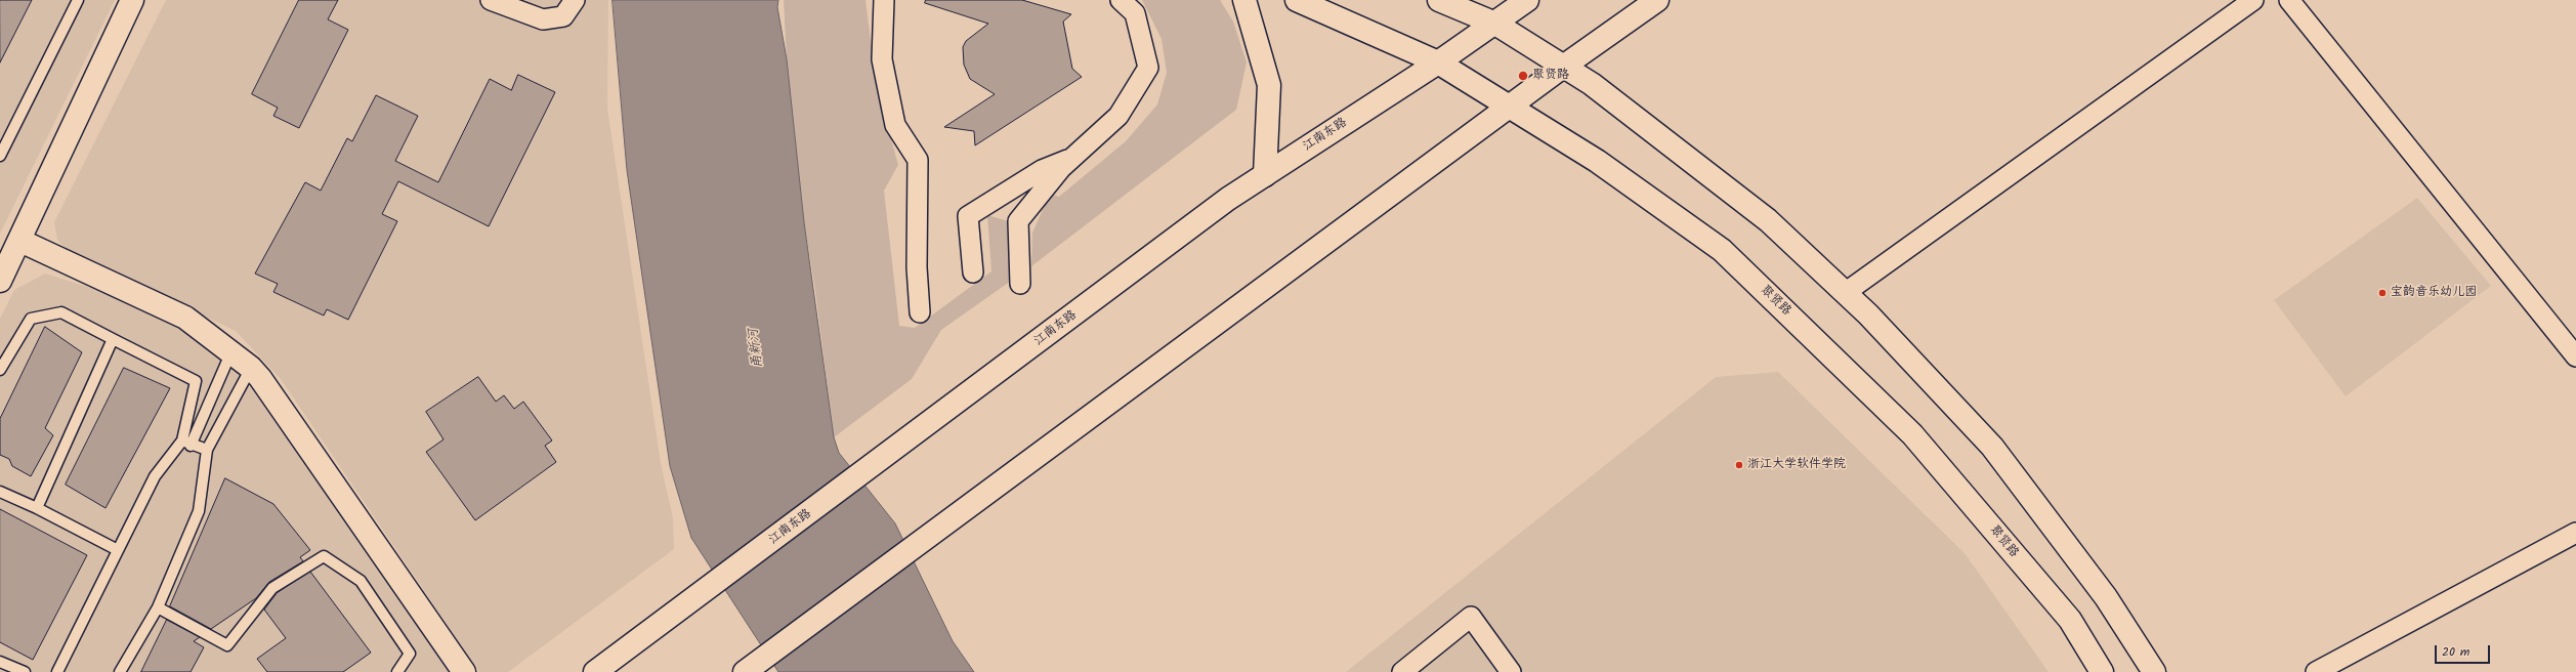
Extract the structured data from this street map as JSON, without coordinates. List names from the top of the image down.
{
  "streets": {
    "main road": ["江南东路", "聚贤路"]
  },
  "crossings": [
    ["江南东路", "聚贤路"]
  ],
  "water": ["甬新河"],
  "places": ["聚贤路", "宝韵音乐幼儿园", "浙江大学软件学院"],
  "scale_bar": "20 m"
}
